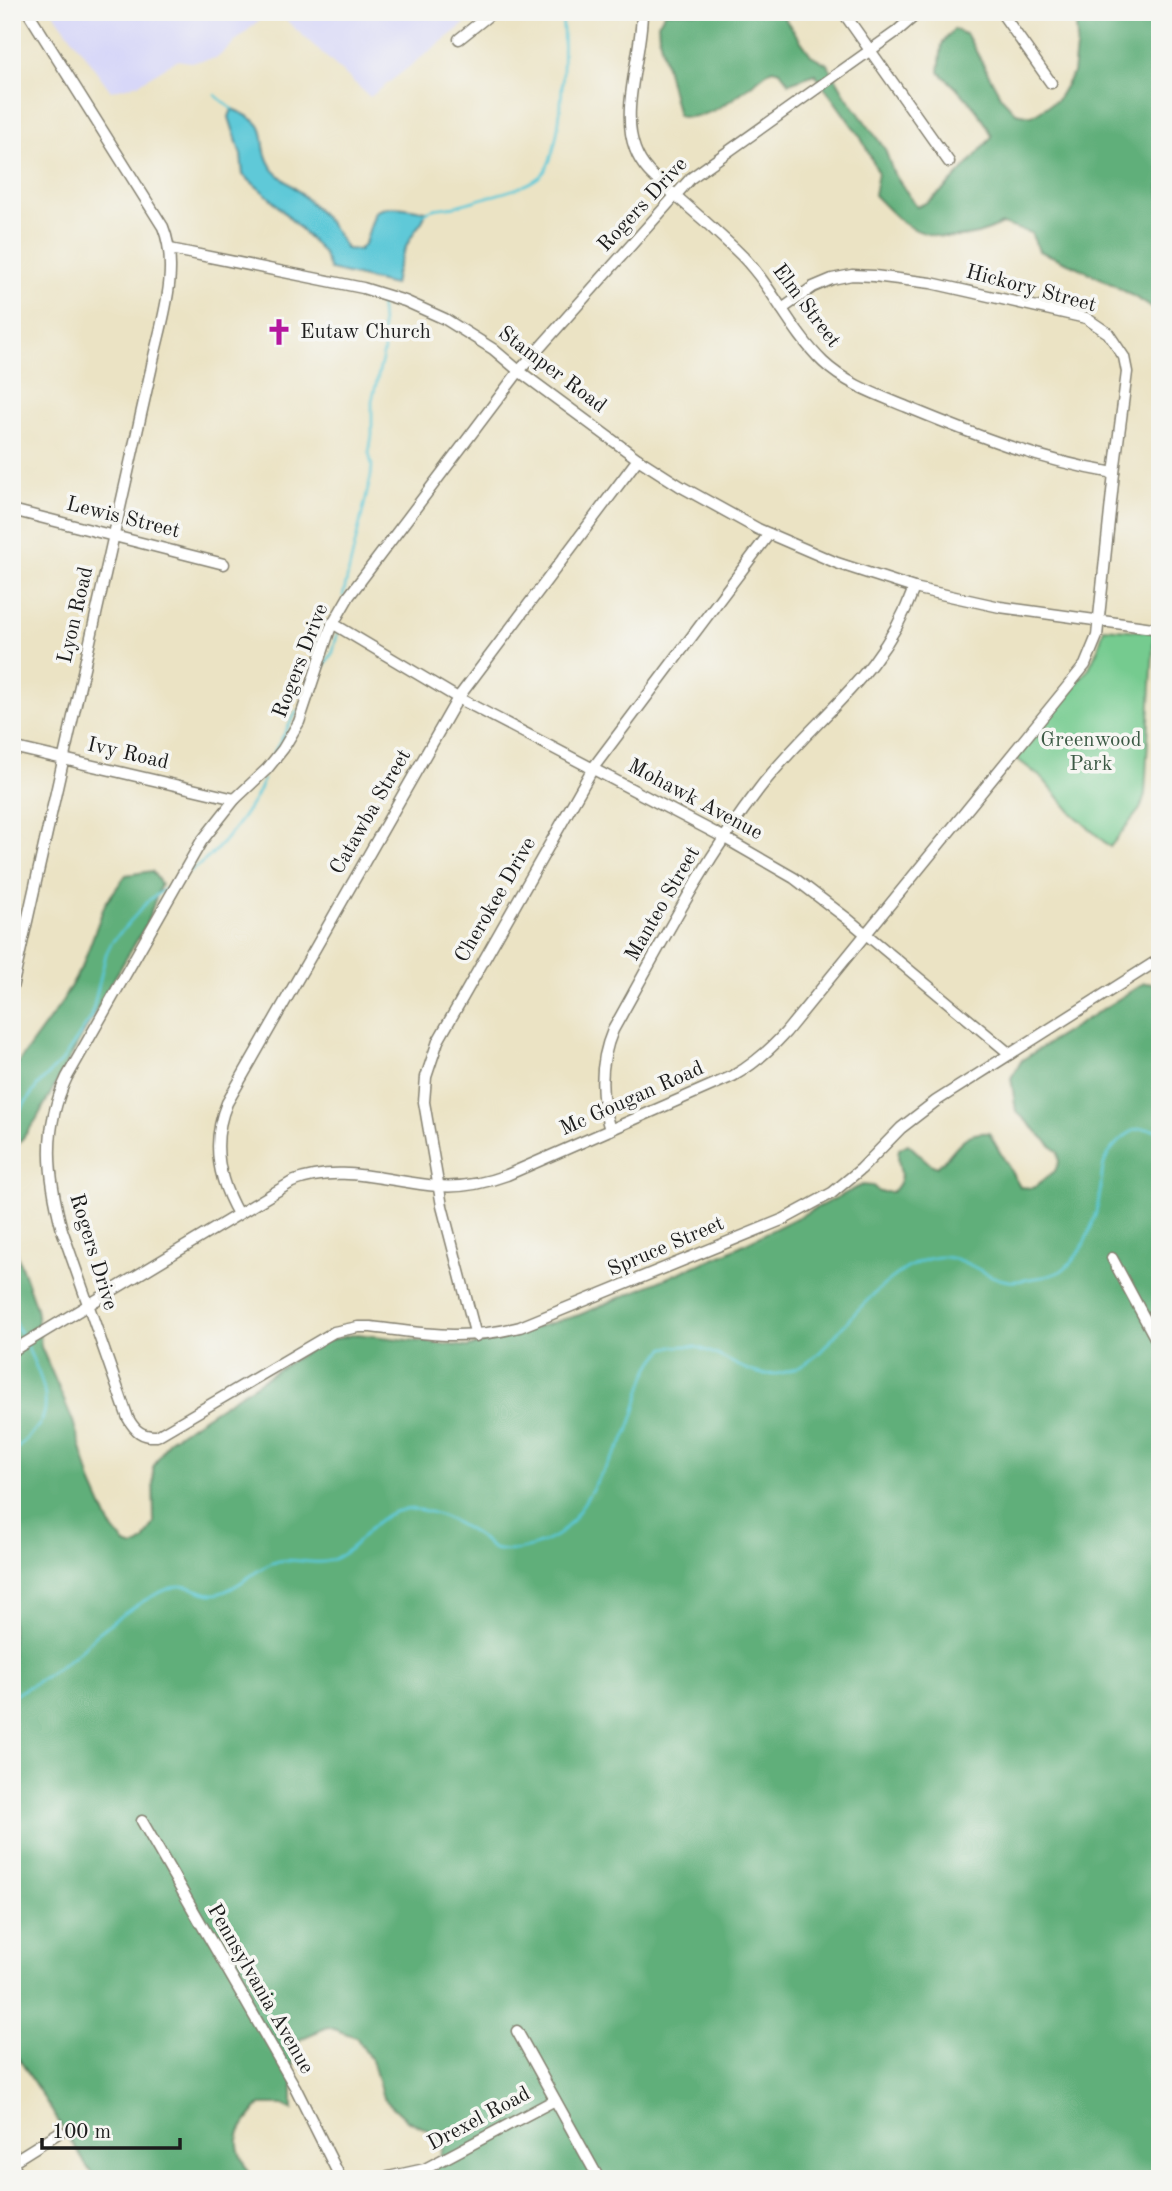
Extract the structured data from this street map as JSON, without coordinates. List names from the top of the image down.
{
  "streets": {
    "street": [
      "Rogers Drive",
      "Hickory Street",
      "Elm Street",
      "Stamper Road",
      "Lewis Street",
      "Lyon Road",
      "Ivy Road",
      "Mohawk Avenue",
      "Catawba Street",
      "Cherokee Drive",
      "Manteo Street",
      "Mc Gougan Road",
      "Spruce Street",
      "Pennsylvania Avenue",
      "Drexel Road"
    ]
  },
  "crossings": [
    ["Rogers Drive", "Elm Street"],
    ["Rogers Drive", "Stamper Road"],
    ["Rogers Drive", "Ivy Road"],
    ["Rogers Drive", "Mohawk Avenue"],
    ["Rogers Drive", "Mc Gougan Road"],
    ["Rogers Drive", "Spruce Street"],
    ["Hickory Street", "Elm Street"],
    ["Hickory Street", "Stamper Road"],
    ["Hickory Street", "Mc Gougan Road"],
    ["Stamper Road", "Lyon Road"],
    ["Stamper Road", "Catawba Street"],
    ["Stamper Road", "Cherokee Drive"],
    ["Stamper Road", "Manteo Street"],
    ["Stamper Road", "Mc Gougan Road"],
    ["Lewis Street", "Lyon Road"],
    ["Lyon Road", "Ivy Road"],
    ["Mohawk Avenue", "Catawba Street"],
    ["Mohawk Avenue", "Cherokee Drive"],
    ["Mohawk Avenue", "Manteo Street"],
    ["Mohawk Avenue", "Mc Gougan Road"],
    ["Mohawk Avenue", "Spruce Street"],
    ["Catawba Street", "Mc Gougan Road"],
    ["Cherokee Drive", "Mc Gougan Road"],
    ["Cherokee Drive", "Spruce Street"],
    ["Manteo Street", "Mc Gougan Road"]
  ],
  "parks": ["Greenwood Park"],
  "places": {
    "church": ["Eutaw Church"]
  },
  "scale_bar": "100 m"
}
